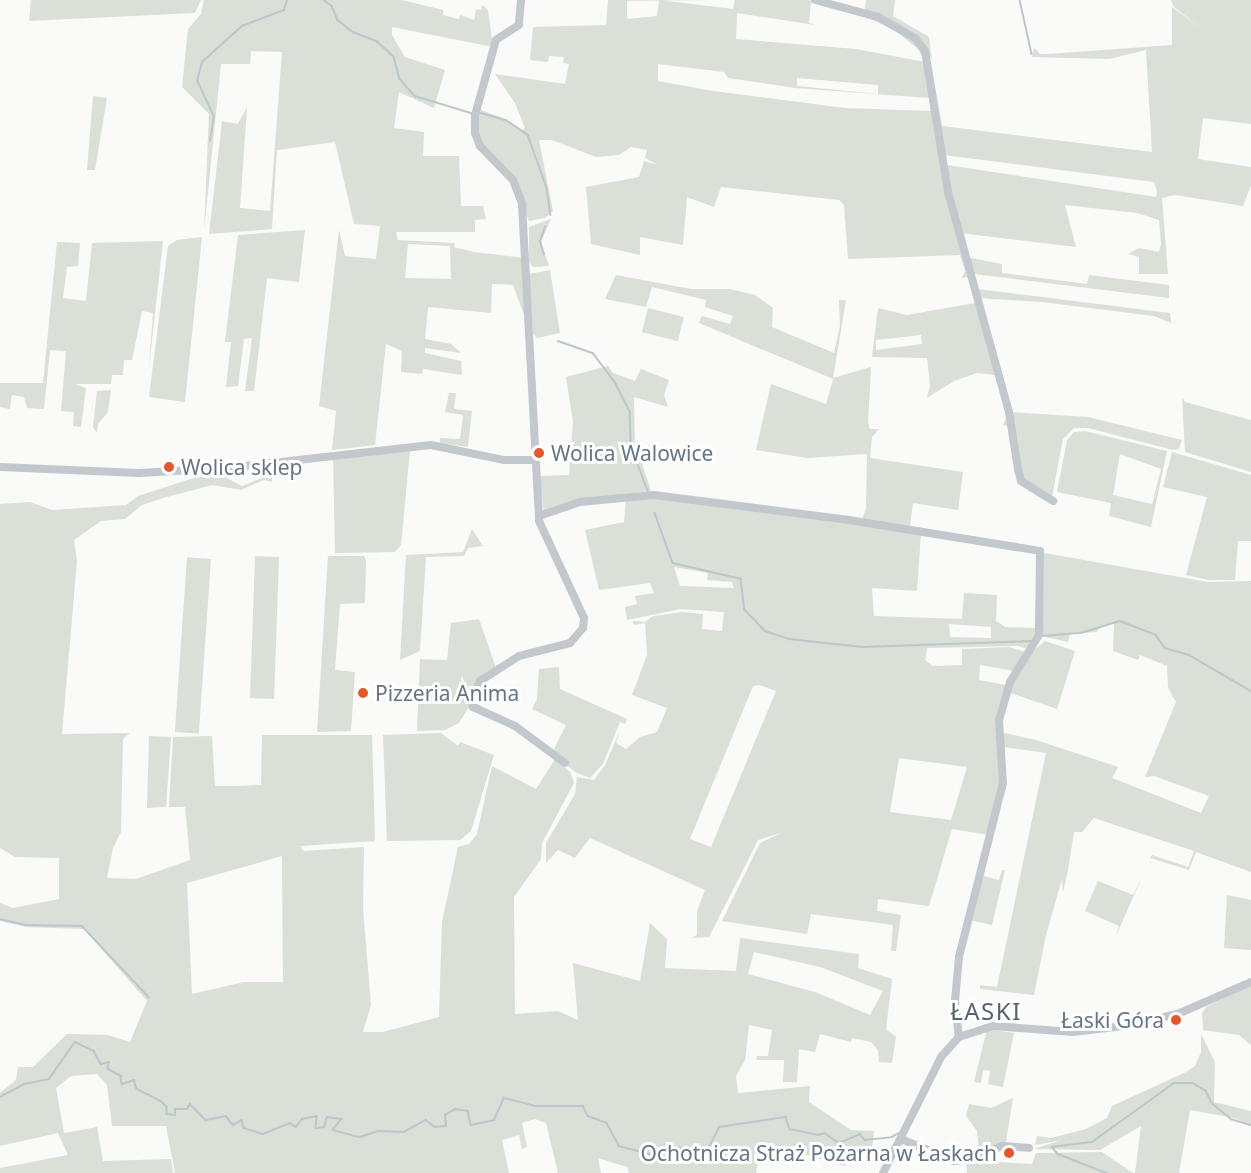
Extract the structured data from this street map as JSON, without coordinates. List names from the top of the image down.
{
  "districts": ["ŁASKI"],
  "places": [
    "Wolica Walowice",
    "Wolica sklep",
    "Pizzeria Anima",
    "Łaski Góra",
    "Ochotnicza Straż Pożarna w Łaskach"
  ]
}
